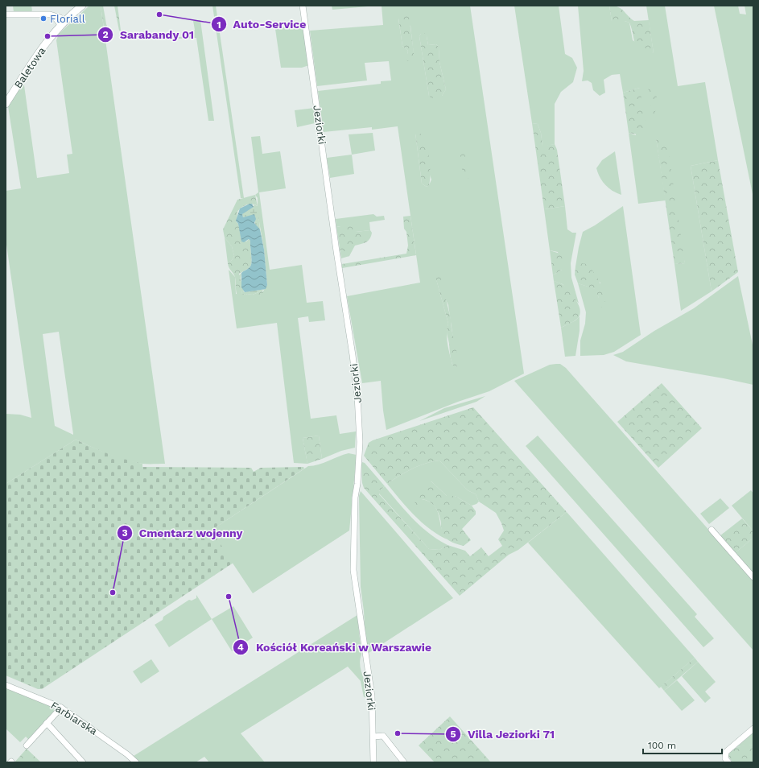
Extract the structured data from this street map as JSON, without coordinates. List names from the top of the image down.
{
  "streets": {
    "street": ["Baletowa", "Jeziorki", "Farbiarska"]
  },
  "places": [
    "Auto-Service",
    "Floriall",
    "Sarabandy 01",
    "Cmentarz wojenny",
    "Kościół Koreański w Warszawie",
    "Villa Jeziorki 71"
  ],
  "scale_bar": "100 m"
}
